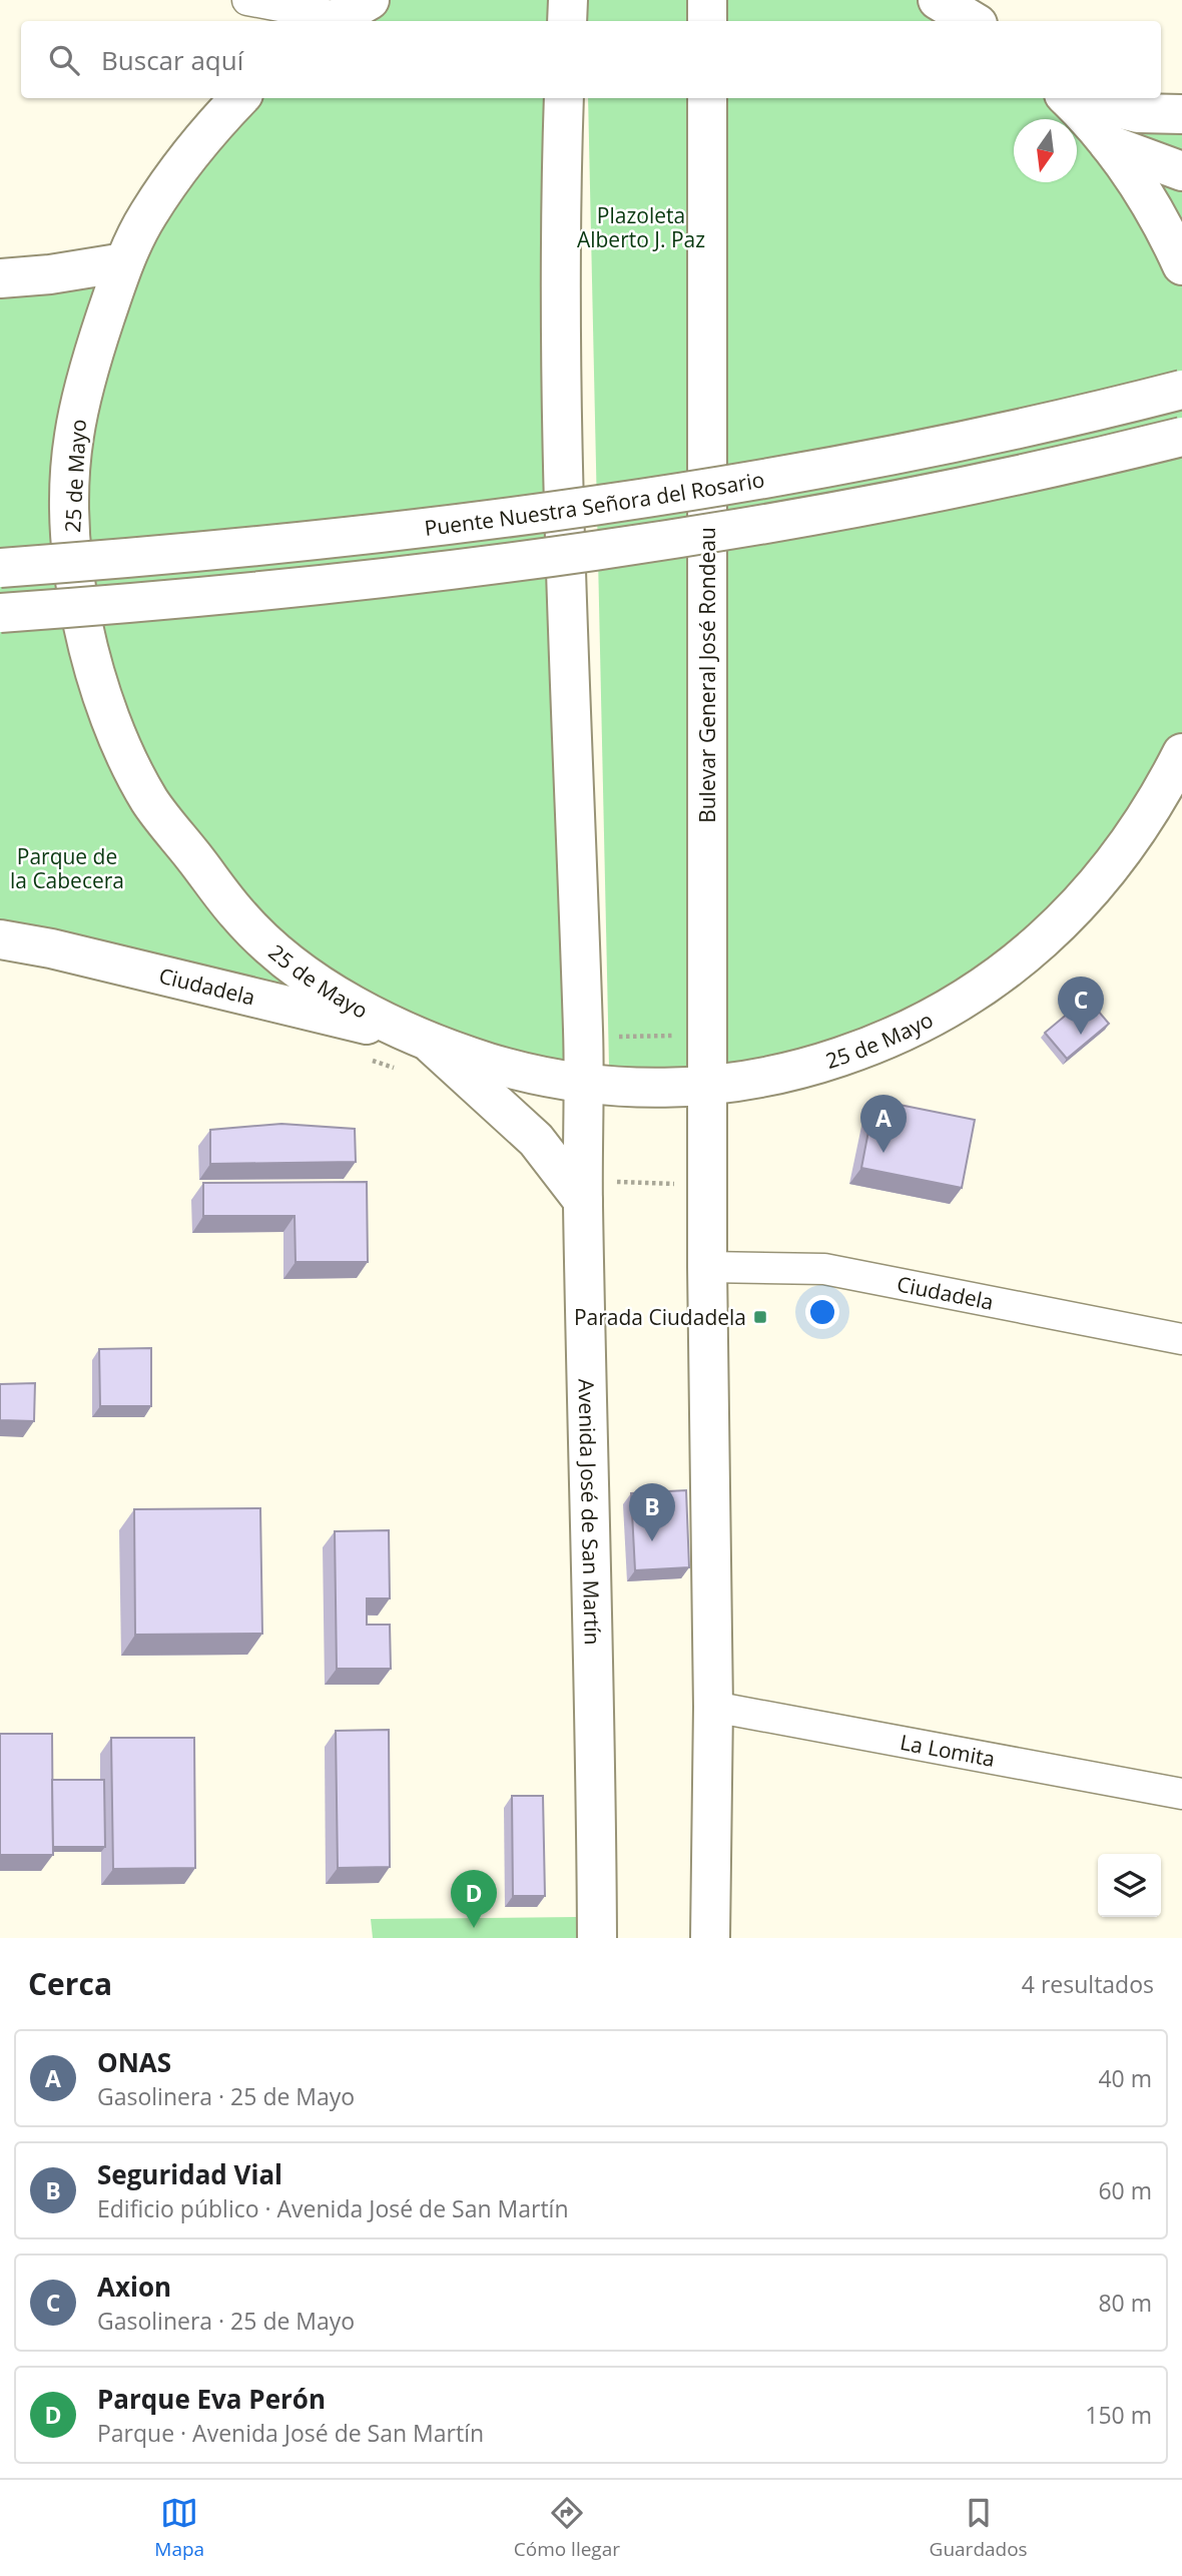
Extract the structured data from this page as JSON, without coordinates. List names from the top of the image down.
{
  "streets": {
    "main road": [
      "25 de Mayo",
      "Puente Nuestra Señora del Rosario",
      "Bulevar General José Rondeau",
      "Ciudadela",
      "Avenida José de San Martín"
    ],
    "street": ["La Lomita"]
  },
  "crossings": [
    ["25 de Mayo", "Bulevar General José Rondeau"],
    ["25 de Mayo", "Ciudadela"],
    ["25 de Mayo", "Avenida José de San Martín"]
  ],
  "parks": ["Plazoleta Alberto J. Paz", "Parque de la Cabecera"],
  "places": {
    "transit": ["Parada Ciudadela"]
  },
  "north": "bottom",
  "page": {
    "search": "Buscar aquí",
    "pins": [
      "C",
      "A",
      "B",
      "D"
    ],
    "heading": ["Cerca", "4 resultados"],
    "list": [
      {
        "mark": "A",
        "name": "ONAS",
        "note": "Gasolinera · 25 de Mayo",
        "value": "40 m"
      },
      {
        "mark": "B",
        "name": "Seguridad Vial",
        "note": "Edificio público · Avenida José de San Martín",
        "value": "60 m"
      },
      {
        "mark": "C",
        "name": "Axion",
        "note": "Gasolinera · 25 de Mayo",
        "value": "80 m"
      },
      {
        "mark": "D",
        "name": "Parque Eva Perón",
        "note": "Parque · Avenida José de San Martín",
        "value": "150 m"
      }
    ],
    "nav": ["Mapa", "Cómo llegar", "Guardados"]
  }
}
